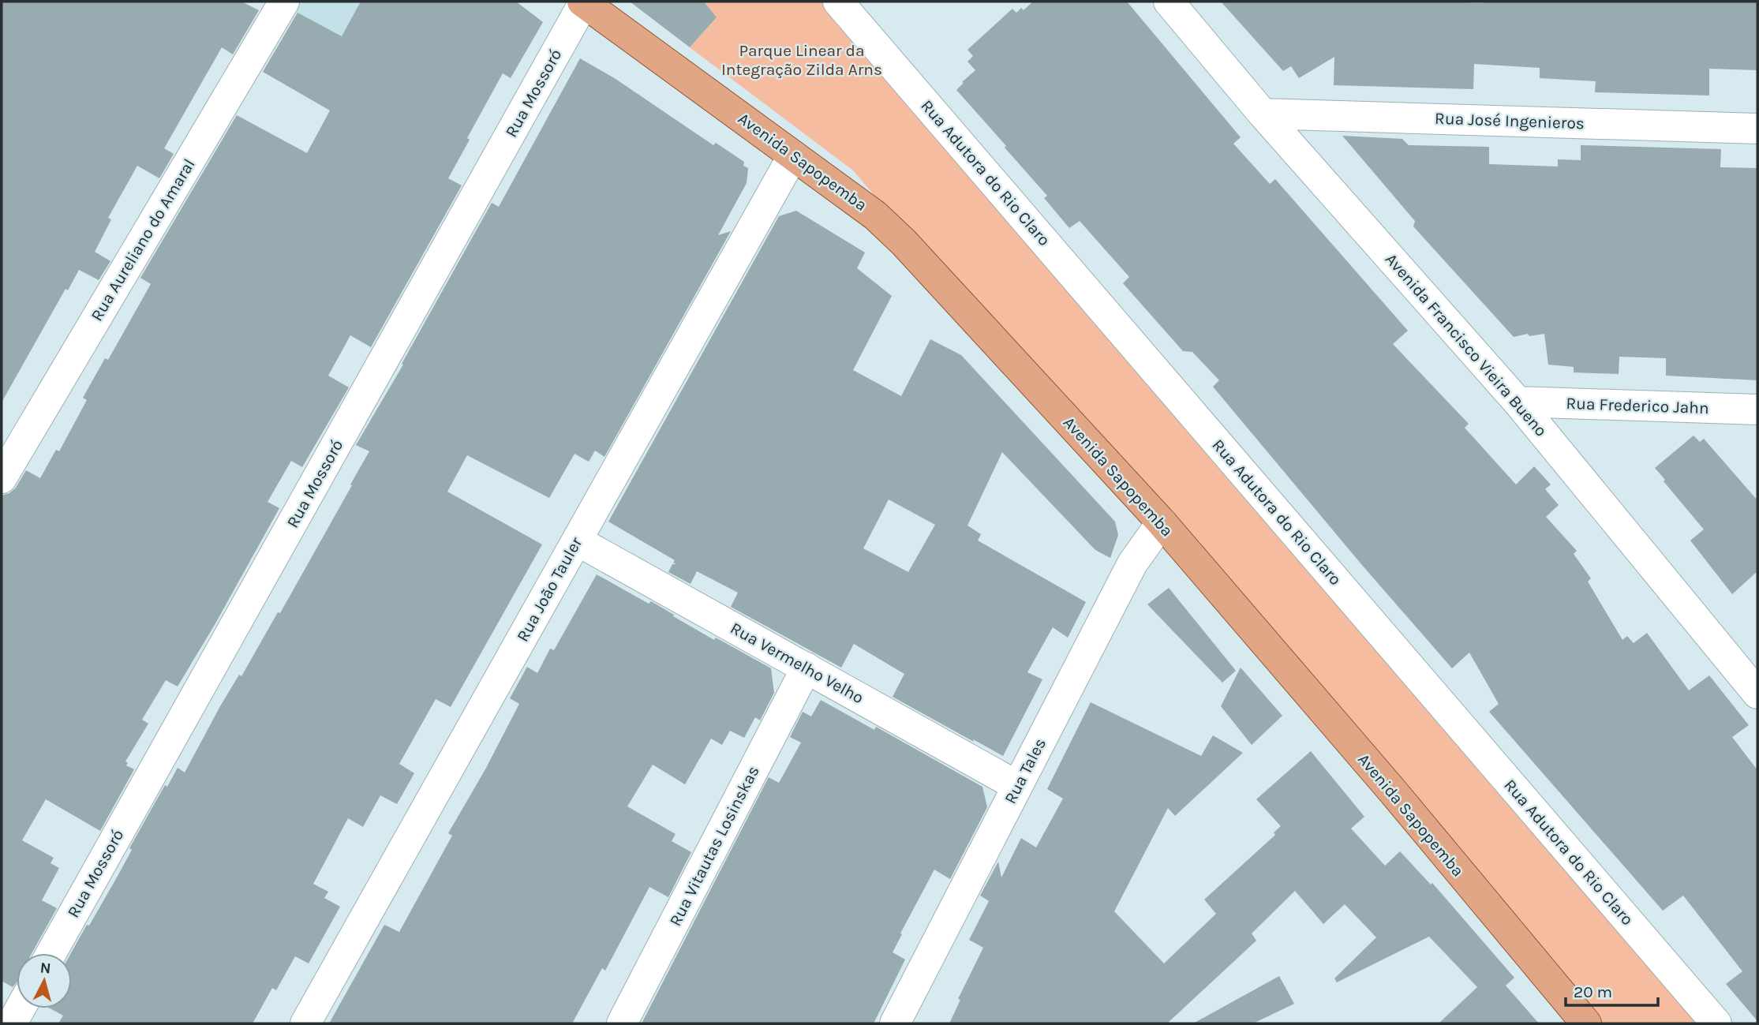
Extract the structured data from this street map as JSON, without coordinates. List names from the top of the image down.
{
  "streets": {
    "main road": ["Avenida Sapopemba"],
    "street": [
      "Rua Mossoró",
      "Rua José Ingenieros",
      "Rua Adutora do Rio Claro",
      "Rua Aureliano do Amaral",
      "Avenida Francisco Vieira Bueno",
      "Rua Frederico Jahn",
      "Rua João Tauler",
      "Rua Vermelho Velho",
      "Rua Tales",
      "Rua Vitautas Losinskas"
    ]
  },
  "crossings": [
    ["Rua Mossoró", "Avenida Sapopemba"],
    ["Rua José Ingenieros", "Avenida Francisco Vieira Bueno"],
    ["Avenida Sapopemba", "Rua João Tauler"],
    ["Avenida Sapopemba", "Rua Tales"],
    ["Avenida Francisco Vieira Bueno", "Rua Frederico Jahn"],
    ["Rua João Tauler", "Rua Vermelho Velho"],
    ["Rua Vermelho Velho", "Rua Tales"],
    ["Rua Vermelho Velho", "Rua Vitautas Losinskas"]
  ],
  "parks": ["Parque Linear da Integração Zilda Arns"],
  "scale_bar": "20 m",
  "north": "top"
}
